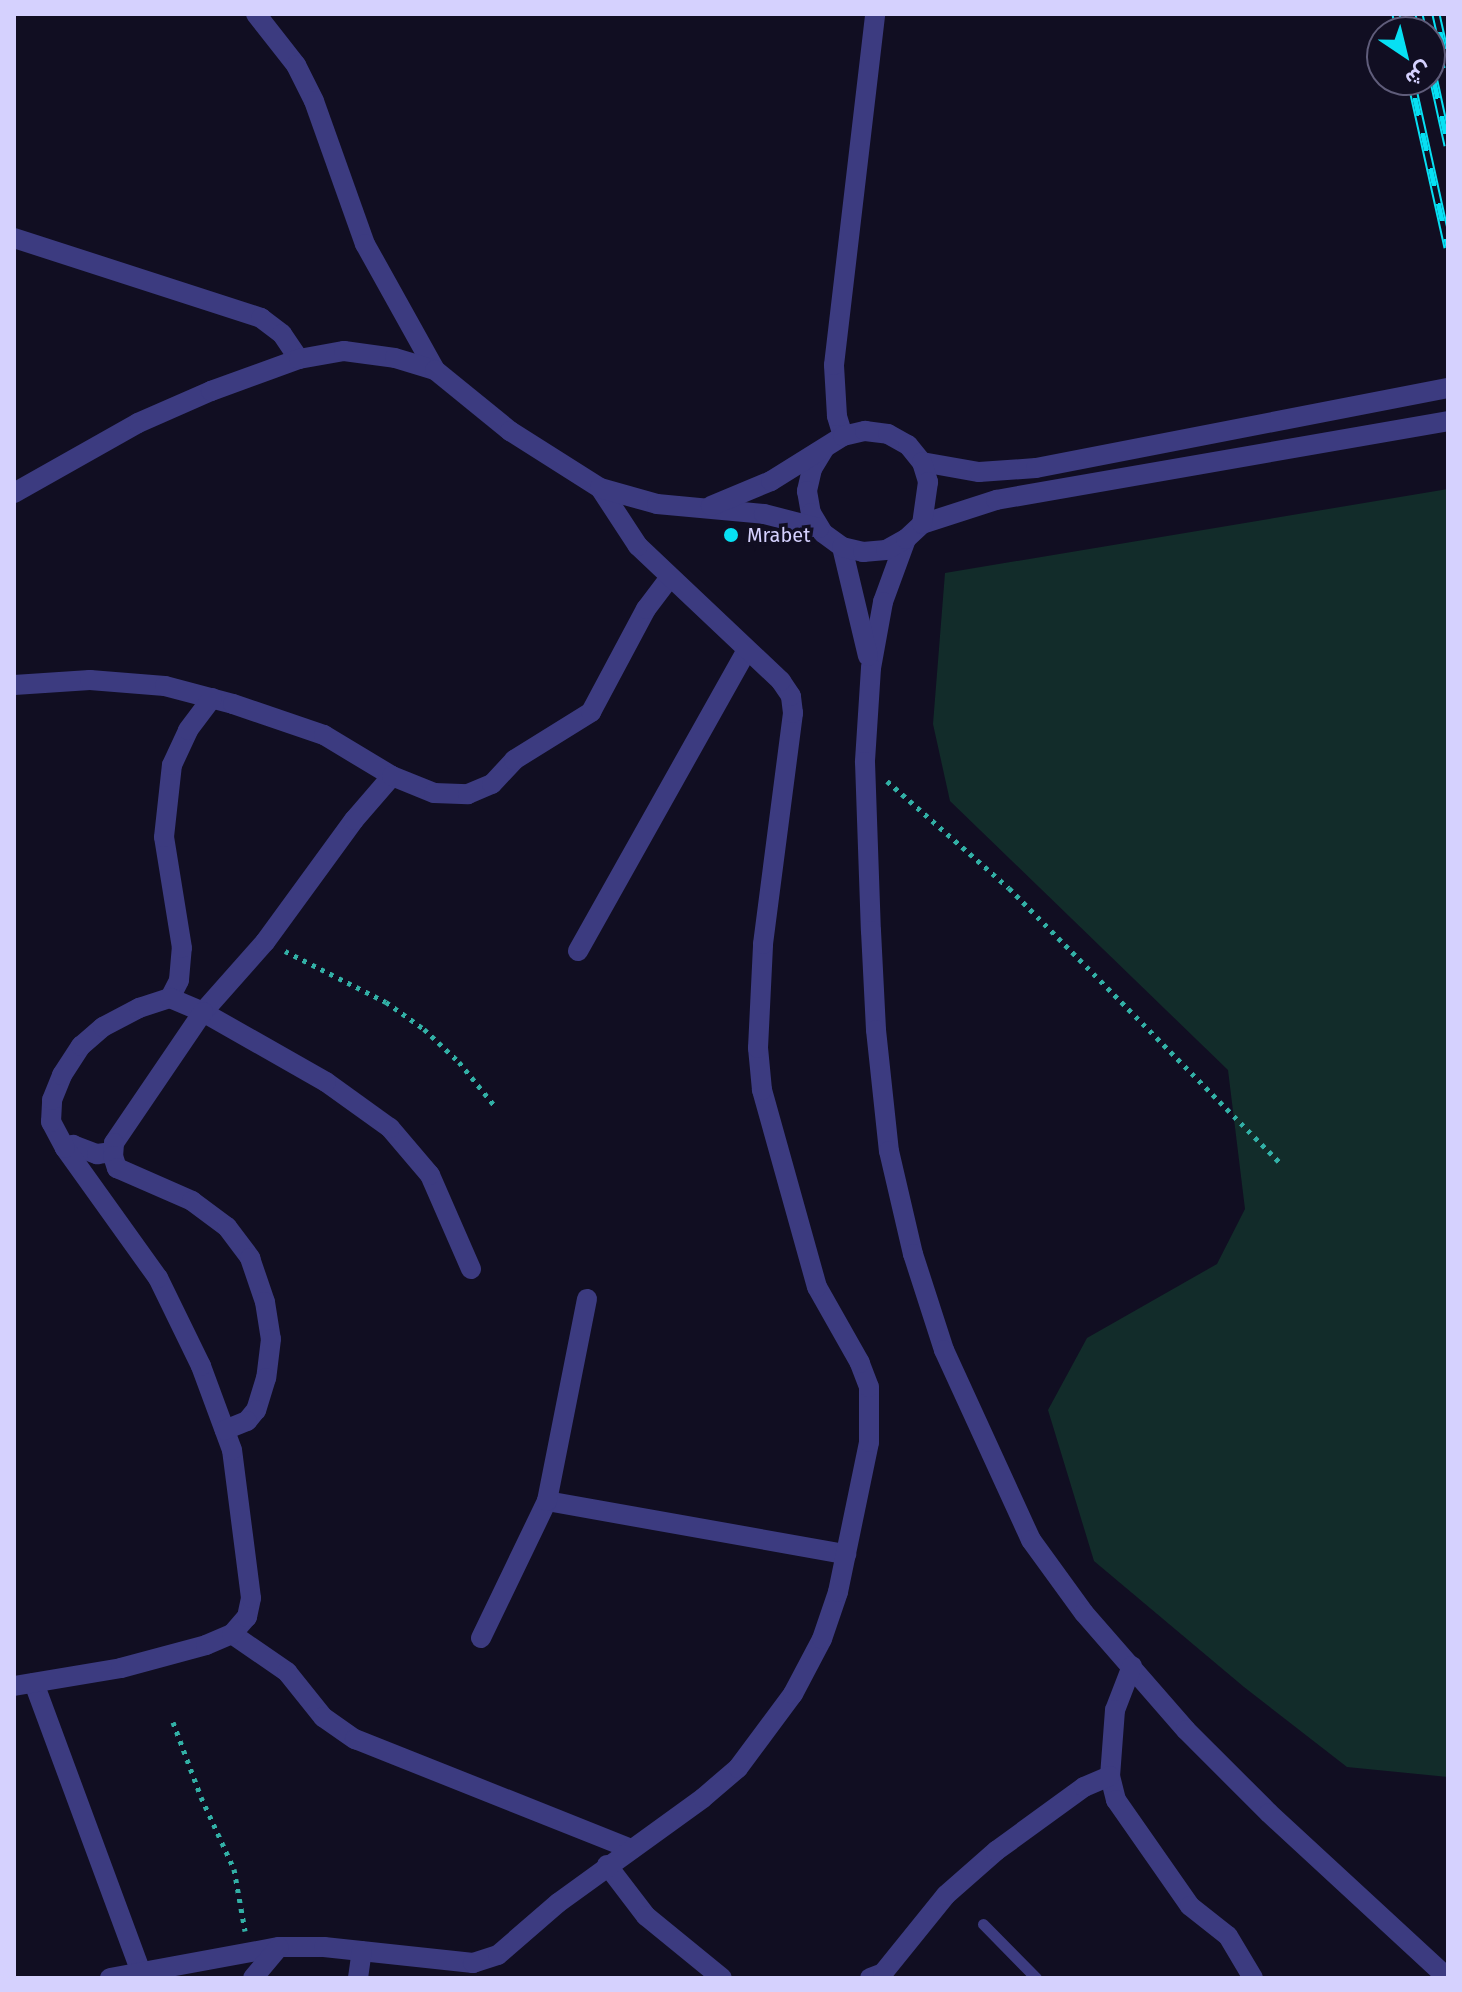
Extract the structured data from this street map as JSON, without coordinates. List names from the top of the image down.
{
  "places": ["Mrabet"],
  "north": "bottom right"
}
